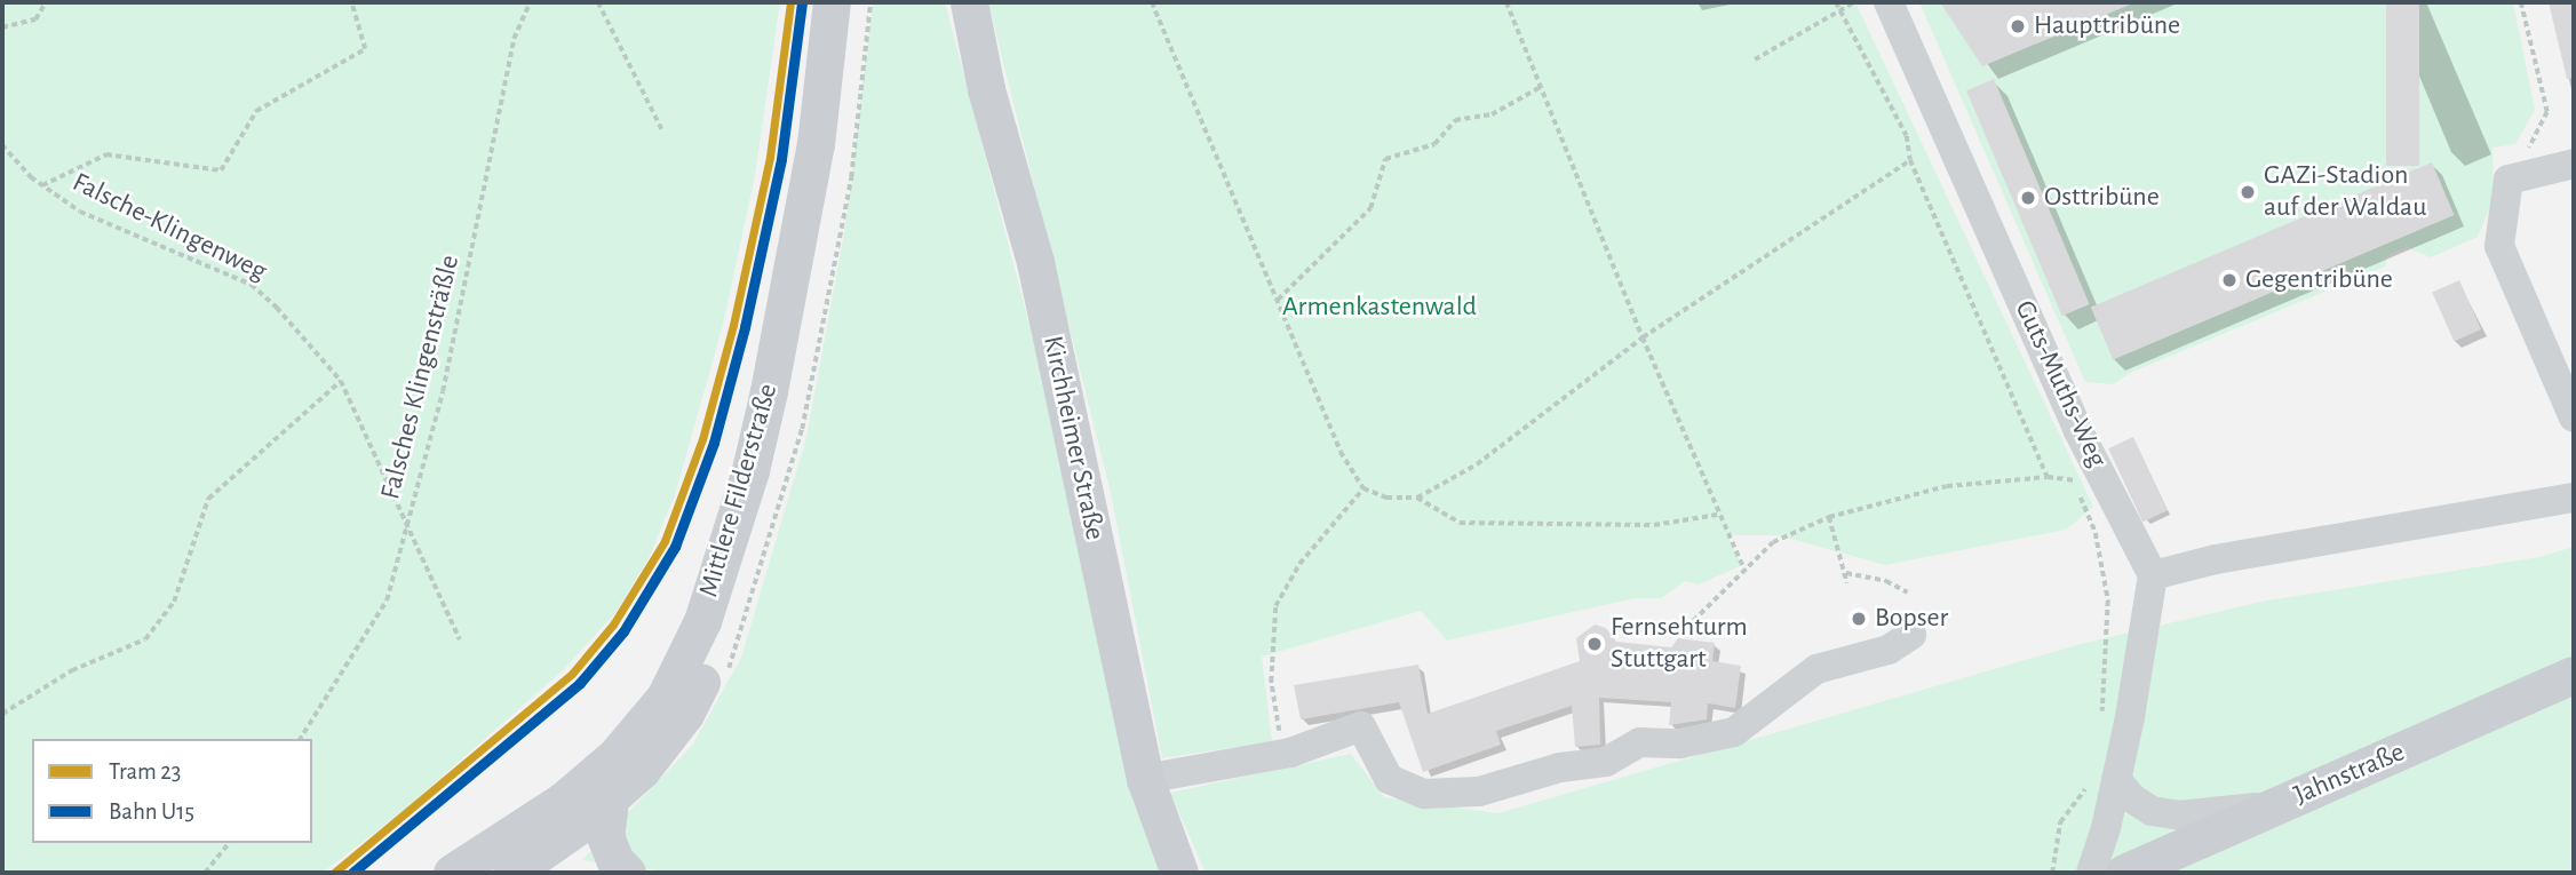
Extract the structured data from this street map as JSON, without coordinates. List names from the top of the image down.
{
  "streets": {
    "main road": ["Kirchheimer Straße", "Mittlere Filderstraße", "Jahnstraße"],
    "street": ["Guts-Muths-Weg"],
    "path": ["Falsche-Klingenweg", "Falsches Klingensträßle"]
  },
  "crossings": [
    ["Falsche-Klingenweg", "Falsches Klingensträßle"]
  ],
  "parks": ["Armenkastenwald"],
  "places": [
    "Haupttribüne",
    "GAZi-Stadion auf der Waldau",
    "Osttribüne",
    "Gegentribüne",
    "Bopser",
    "Fernsehturm Stuttgart"
  ],
  "lines": ["tram line 23", "rail line U15"],
  "legend": ["Tram 23", "Bahn U15"]
}
